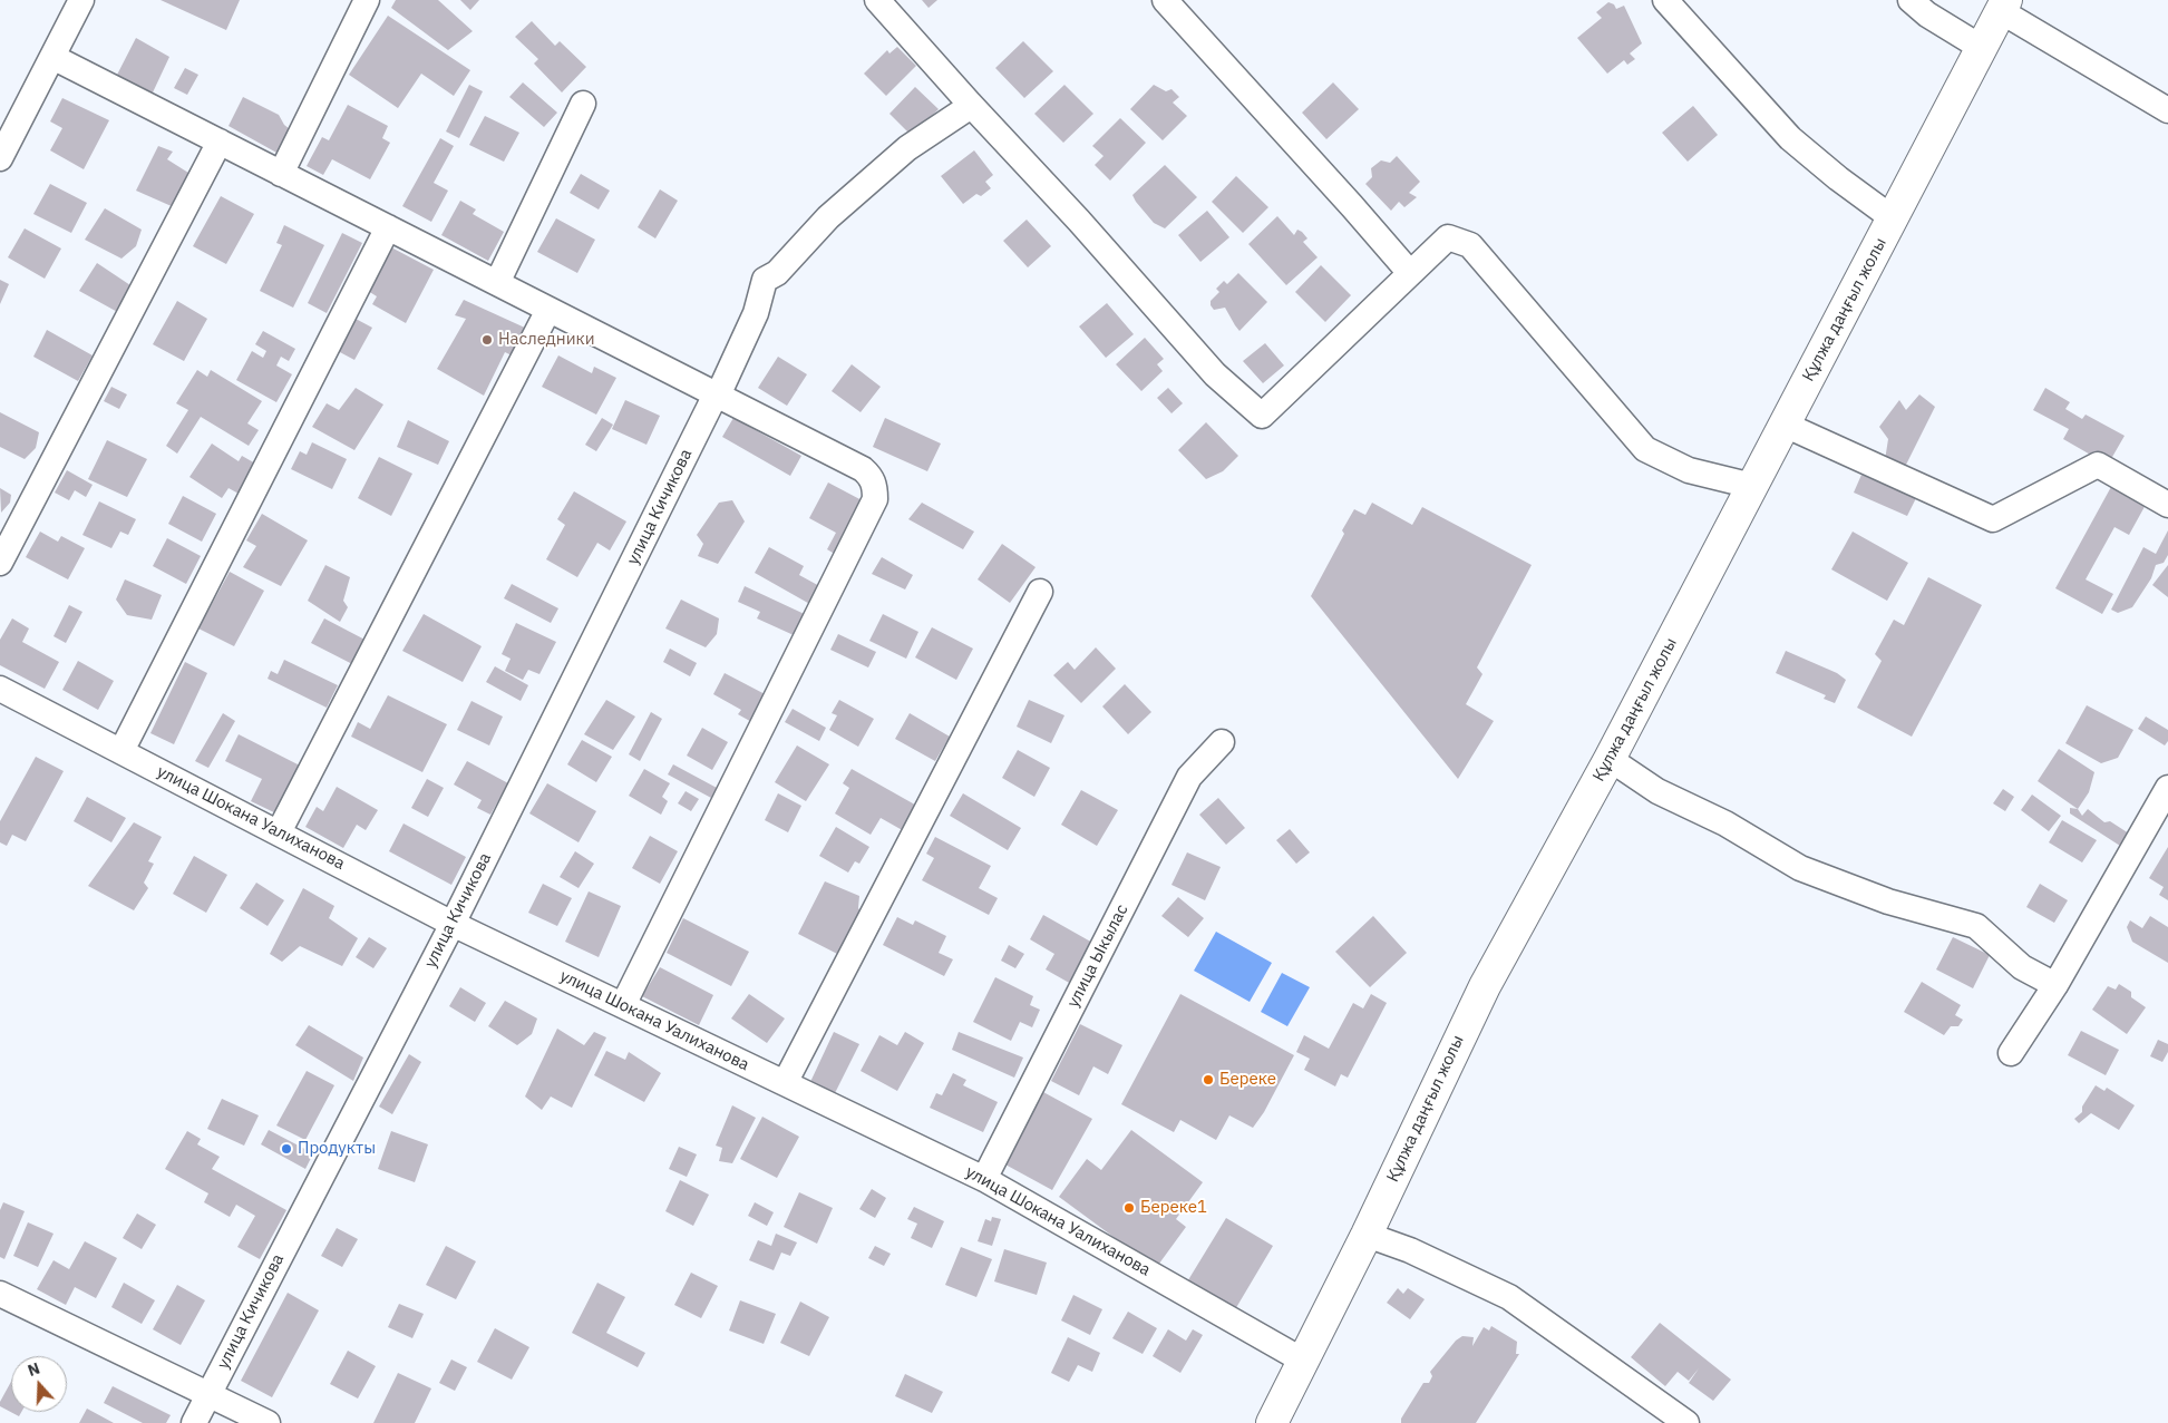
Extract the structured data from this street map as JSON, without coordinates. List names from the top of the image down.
{
  "streets": {
    "main road": ["Құлжа даңғыл жолы"],
    "street": ["улица Кичикова", "улица Шокана Уалиханова", "улица Ыкылас"]
  },
  "crossings": [
    ["Құлжа даңғыл жолы", "улица Шокана Уалиханова"],
    ["улица Кичикова", "улица Шокана Уалиханова"],
    ["улица Шокана Уалиханова", "улица Ыкылас"]
  ],
  "places": [
    "Наследники",
    "Береке",
    "Продукты",
    "Береке1"
  ],
  "north": "top"
}
